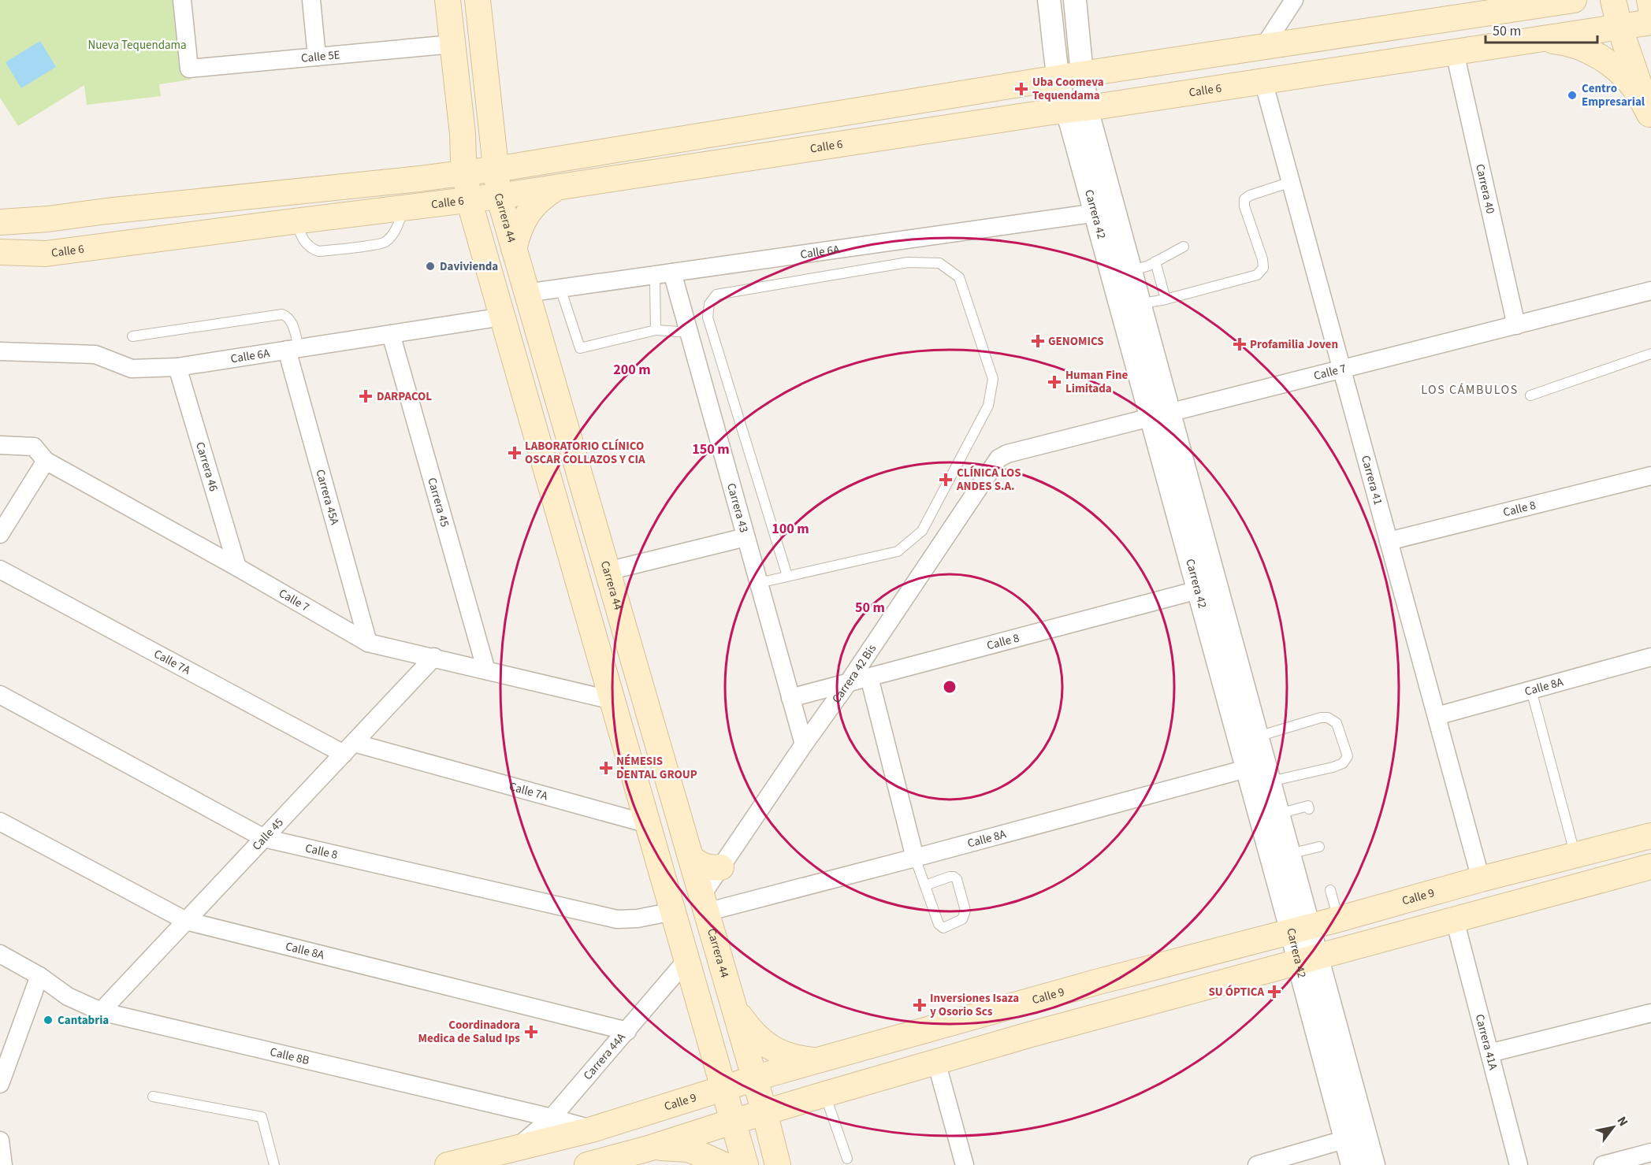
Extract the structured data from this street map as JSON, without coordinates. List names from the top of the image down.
{
  "streets": {
    "main road": ["Calle 6", "Carrera 44", "Calle 9"],
    "street": [
      "Calle 5E",
      "Carrera 40",
      "Carrera 42",
      "Calle 6A",
      "Calle 7",
      "Carrera 46",
      "Carrera 41",
      "Carrera 45A",
      "Carrera 45",
      "Carrera 43",
      "Calle 8",
      "Calle 7A",
      "Carrera 42 Bis",
      "Calle 8A",
      "Calle 45",
      "Carrera 41A",
      "Calle 8B",
      "Carrera 44A"
    ]
  },
  "crossings": [
    ["Calle 6", "Carrera 40"],
    ["Calle 6", "Carrera 42"],
    ["Calle 6", "Carrera 44"],
    ["Calle 6", "Carrera 41"],
    ["Carrera 40", "Calle 7"],
    ["Carrera 42", "Calle 6A"],
    ["Carrera 42", "Calle 7"],
    ["Carrera 42", "Calle 8"],
    ["Carrera 42", "Calle 8A"],
    ["Carrera 42", "Calle 9"],
    ["Carrera 44", "Calle 6A"],
    ["Carrera 44", "Carrera 42 Bis"],
    ["Carrera 44", "Calle 8A"],
    ["Carrera 44", "Calle 9"],
    ["Calle 6A", "Carrera 46"],
    ["Calle 6A", "Carrera 45A"],
    ["Calle 6A", "Carrera 45"],
    ["Calle 6A", "Carrera 43"],
    ["Calle 7", "Carrera 46"],
    ["Calle 7", "Carrera 41"],
    ["Calle 7", "Carrera 45A"],
    ["Calle 7", "Carrera 45"],
    ["Calle 7", "Carrera 42 Bis"],
    ["Calle 7", "Calle 45"],
    ["Carrera 41", "Calle 8"],
    ["Carrera 41", "Calle 8A"],
    ["Carrera 41", "Calle 9"],
    ["Carrera 43", "Calle 8"],
    ["Carrera 43", "Carrera 42 Bis"],
    ["Calle 8", "Carrera 42 Bis"],
    ["Calle 8", "Calle 45"],
    ["Calle 7A", "Calle 45"],
    ["Carrera 42 Bis", "Calle 8A"],
    ["Calle 8A", "Calle 45"],
    ["Calle 8A", "Carrera 44A"],
    ["Calle 45", "Calle 8B"],
    ["Calle 9", "Calle 8B"],
    ["Calle 9", "Carrera 44A"],
    ["Calle 8B", "Carrera 44A"]
  ],
  "districts": ["LOS CÁMBULOS"],
  "parks": ["Nueva Tequendama"],
  "places": {
    "health": [
      "Uba Coomeva Tequendama",
      "GENOMICS",
      "Profamilia Joven",
      "Human Fine Limitada",
      "DARPACOL",
      "LABORATORIO CLÍNICO OSCAR COLLAZOS Y CIA",
      "CLÍNICA LOS ANDES S.A.",
      "NÉMESIS DENTAL GROUP",
      "SU ÓPTICA",
      "Inversiones Isaza y Osorio Scs",
      "Coordinadora Medica de Salud Ips"
    ],
    "other": ["Centro Empresarial", "Davivienda", "Cantabria"]
  },
  "scale_bar": "50 m",
  "north": "top right",
  "rings": [
    "200 m",
    "150 m",
    "100 m",
    "50 m"
  ]
}
